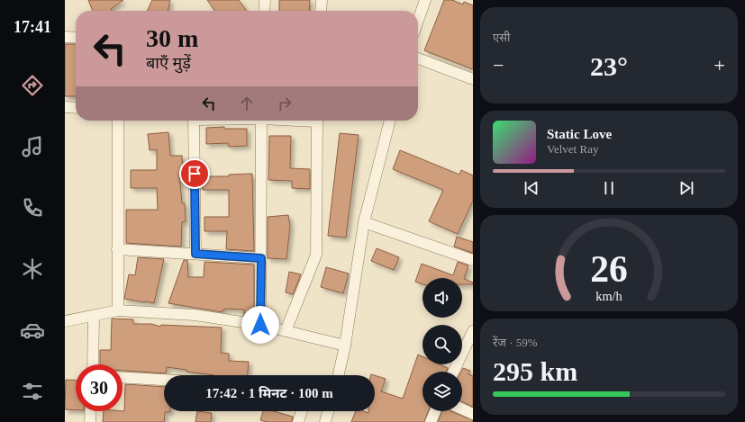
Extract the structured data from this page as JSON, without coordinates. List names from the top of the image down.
{
  "page": {
    "tabs": "17:41",
    "tile": [
      "एसी",
      ["रेंज · 59%", "295 km"]
    ],
    "turn": ["30 m", "बाएँ मुड़ें"],
    "heat": ["−", "23°", "+"],
    "song": ["Static Love", "Velvet Ray"],
    "limit": "30",
    "trip": "17:42 · 1 मिनट · 100 m",
    "gauge": ["26", "km/h"]
  }
}
